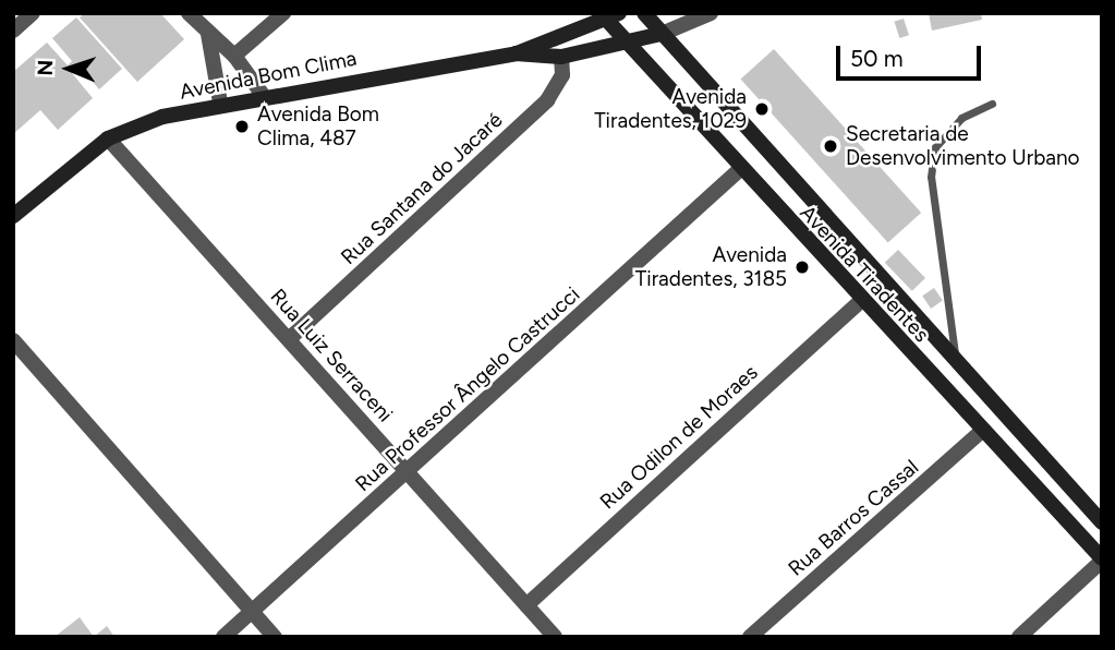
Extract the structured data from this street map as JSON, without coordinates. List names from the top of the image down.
{
  "streets": {
    "main road": ["Avenida Bom Clima", "Avenida Tiradentes"],
    "street": [
      "Rua Santana do Jacaré",
      "Rua Luiz Serraceni",
      "Rua Professor Ângelo Castrucci",
      "Rua Odilon de Moraes",
      "Rua Barros Cassal"
    ]
  },
  "crossings": [
    ["Avenida Bom Clima", "Rua Santana do Jacaré"],
    ["Avenida Bom Clima", "Avenida Tiradentes"],
    ["Avenida Bom Clima", "Rua Luiz Serraceni"],
    ["Rua Santana do Jacaré", "Rua Luiz Serraceni"],
    ["Avenida Tiradentes", "Rua Professor Ângelo Castrucci"],
    ["Avenida Tiradentes", "Rua Odilon de Moraes"],
    ["Avenida Tiradentes", "Rua Barros Cassal"],
    ["Rua Luiz Serraceni", "Rua Professor Ângelo Castrucci"],
    ["Rua Luiz Serraceni", "Rua Odilon de Moraes"]
  ],
  "places": [
    "Avenida Tiradentes, 1029",
    "Avenida Bom Clima, 487",
    "Secretaria de Desenvolvimento Urbano",
    "Avenida Tiradentes, 3185"
  ],
  "scale_bar": "50 m",
  "north": "left"
}
